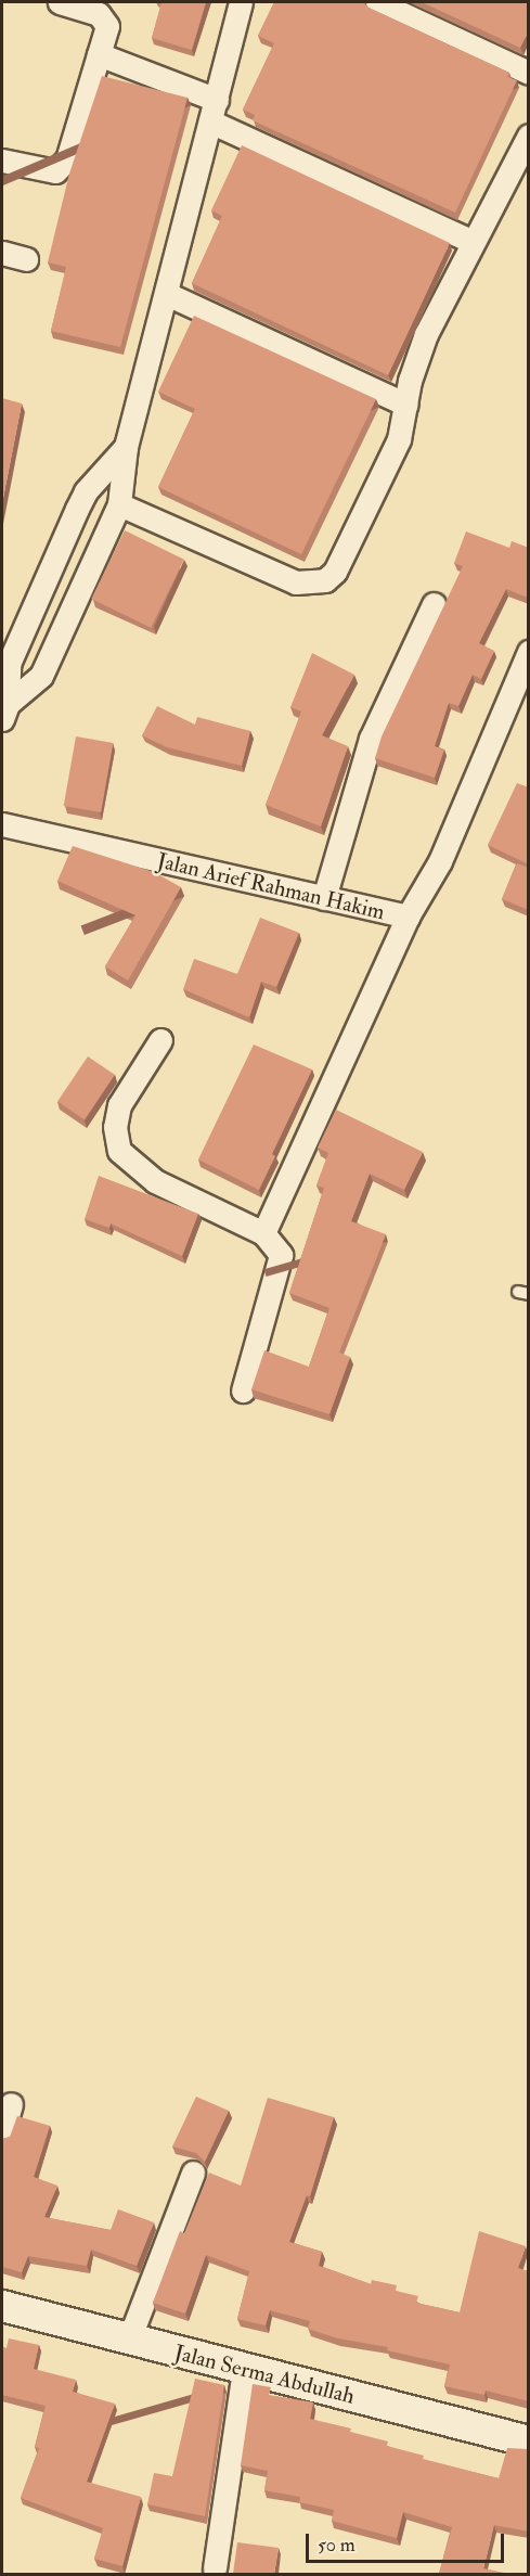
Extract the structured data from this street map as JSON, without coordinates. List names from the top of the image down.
{
  "streets": {
    "main road": ["Jalan Serma Abdullah"],
    "street": ["Jalan Arief Rahman Hakim"]
  },
  "scale_bar": "50 m"
}
